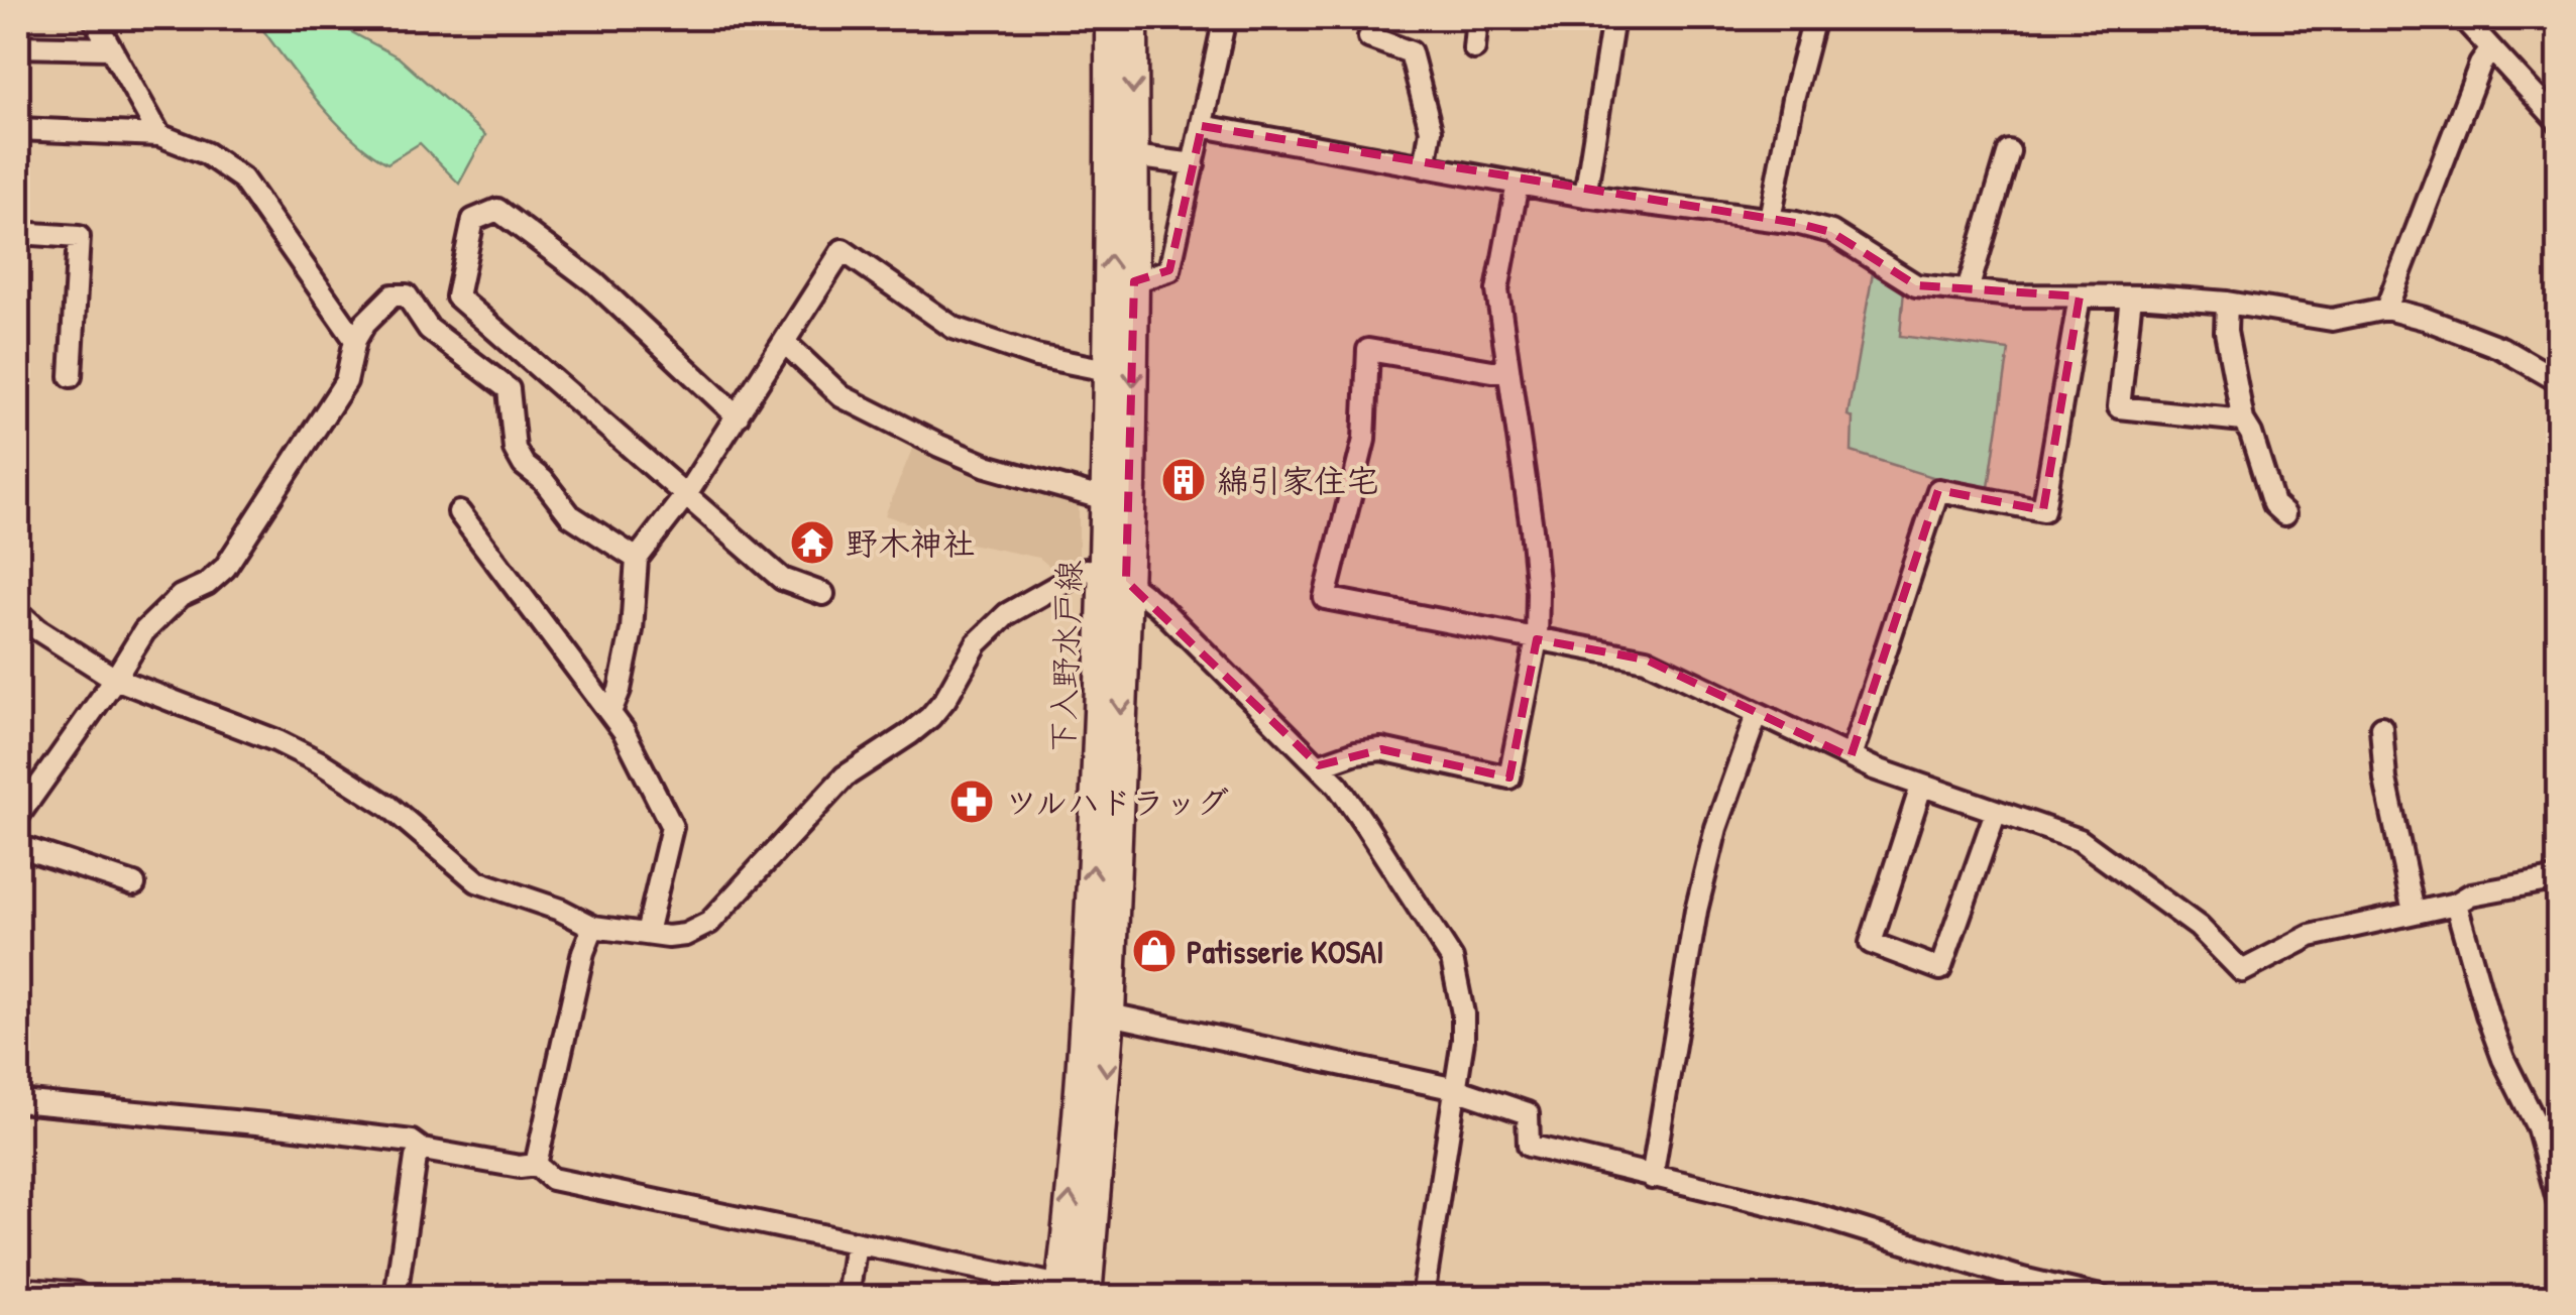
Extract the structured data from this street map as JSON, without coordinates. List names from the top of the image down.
{
  "streets": {
    "main road": ["下入野水戸線"]
  },
  "places": {
    "building": ["綿引家住宅"],
    "temple": ["野木神社"],
    "pharmacy": ["ツルハドラッグ"],
    "shop": ["Patisserie KOSAI"]
  }
}
